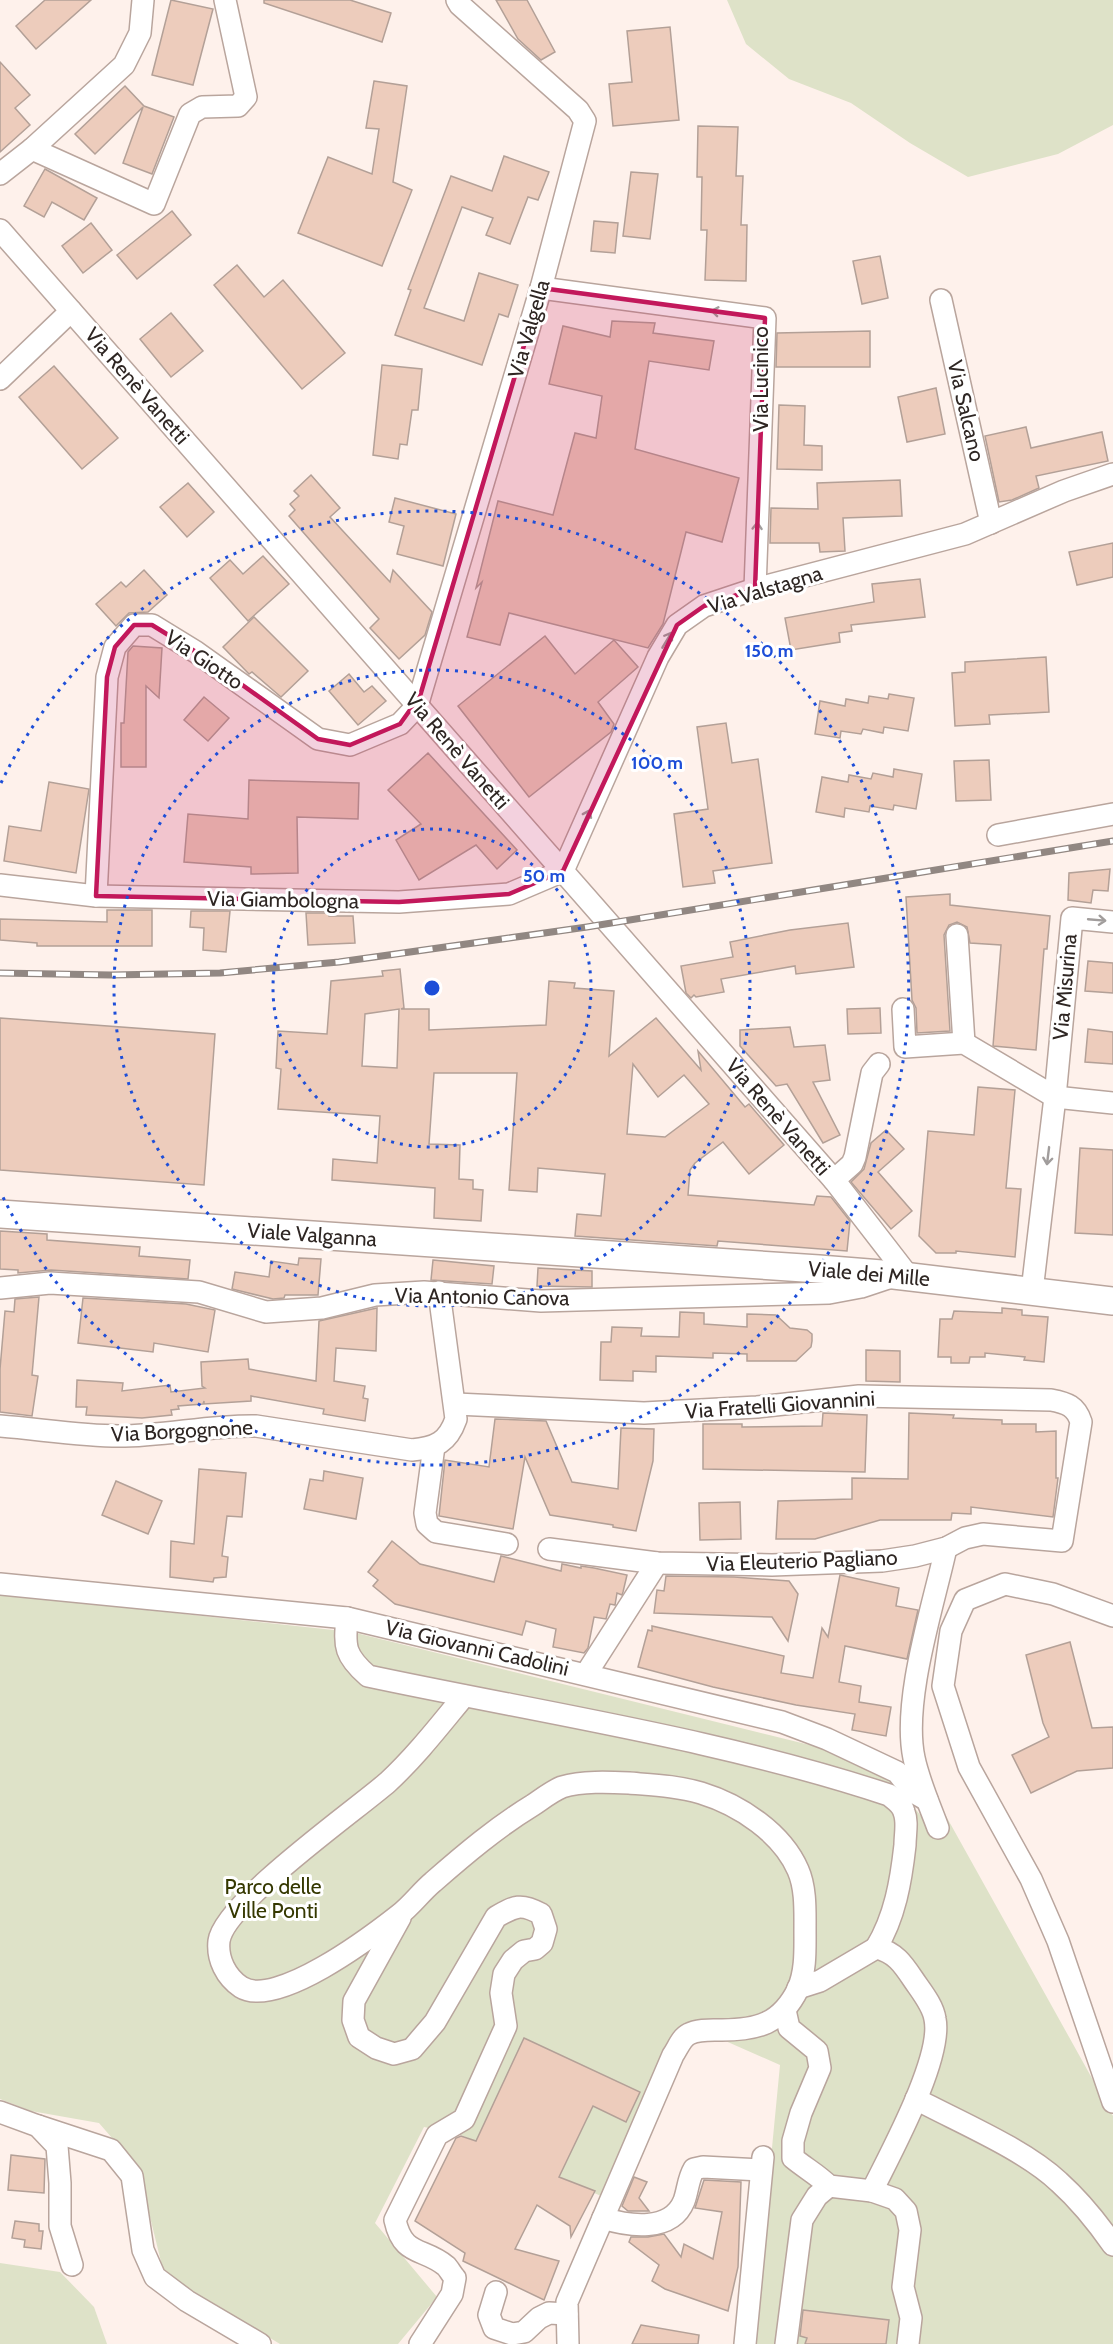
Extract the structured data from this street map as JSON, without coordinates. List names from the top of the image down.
{
  "streets": {
    "main road": ["Viale Valganna", "Viale dei Mille"],
    "street": [
      "Via Valgella",
      "Via Lucinico",
      "Via Renè Vanetti",
      "Via Salcano",
      "Via Valstagna",
      "Via Giotto",
      "Via Giambologna",
      "Via Misurina",
      "Via Antonio Canova",
      "Via Fratelli Giovannini",
      "Via Borgognone",
      "Via Eleuterio Pagliano",
      "Via Giovanni Cadolini"
    ]
  },
  "crossings": [
    ["Via Valgella", "Via Lucinico"],
    ["Via Valgella", "Via Renè Vanetti"],
    ["Via Valgella", "Via Giotto"],
    ["Via Lucinico", "Via Valstagna"],
    ["Via Renè Vanetti", "Via Valstagna"],
    ["Via Renè Vanetti", "Via Giotto"],
    ["Via Renè Vanetti", "Via Giambologna"],
    ["Via Renè Vanetti", "Viale dei Mille"],
    ["Via Renè Vanetti", "Via Antonio Canova"],
    ["Via Salcano", "Via Valstagna"],
    ["Via Valstagna", "Via Giambologna"],
    ["Via Giotto", "Via Giambologna"],
    ["Via Misurina", "Viale dei Mille"],
    ["Viale Valganna", "Viale dei Mille"],
    ["Viale dei Mille", "Via Antonio Canova"],
    ["Via Fratelli Giovannini", "Via Eleuterio Pagliano"]
  ],
  "one_way": ["Via Valstagna"],
  "parks": ["Parco delle Ville Ponti"],
  "rings": ["150 m", "100 m", "50 m"]
}
